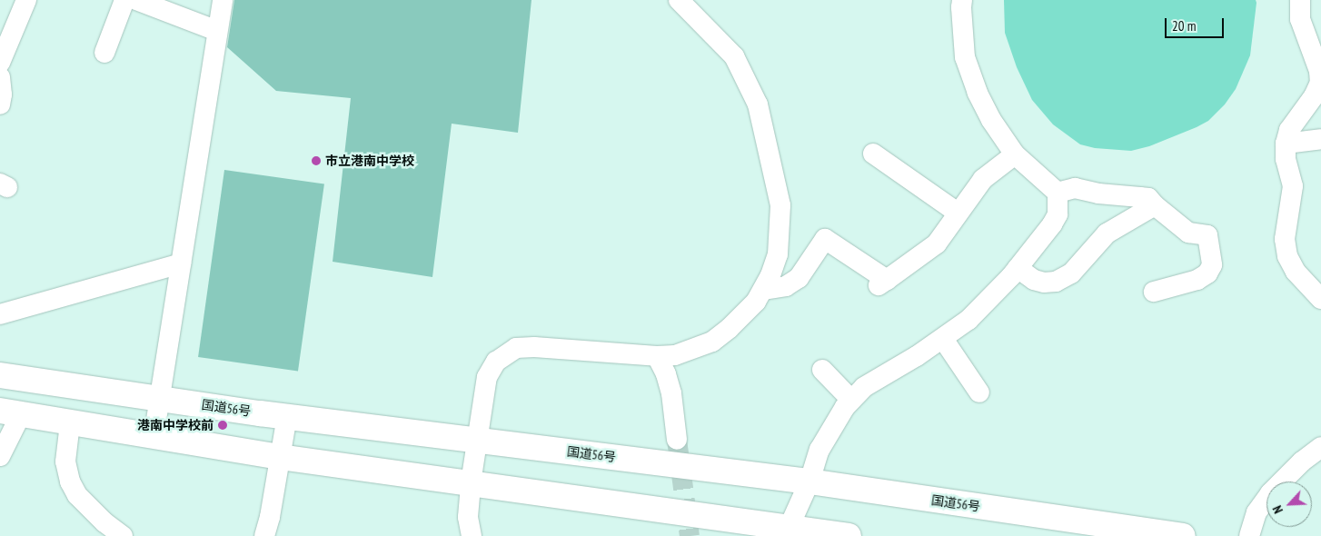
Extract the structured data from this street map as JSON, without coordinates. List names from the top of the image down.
{
  "streets": {
    "highway": ["国道56号"]
  },
  "places": ["市立港南中学校", "港南中学校前"],
  "scale_bar": "20 m",
  "north": "bottom left"
}
